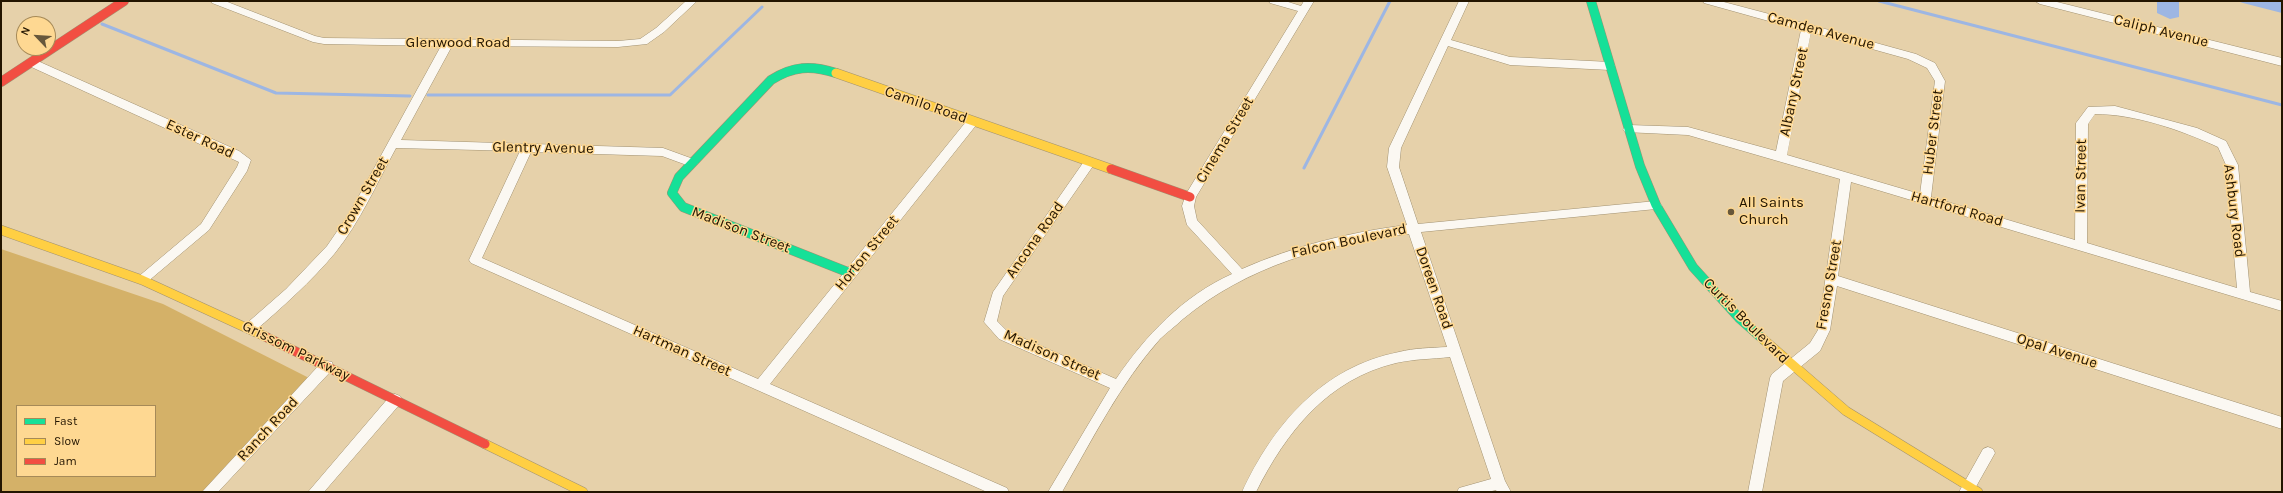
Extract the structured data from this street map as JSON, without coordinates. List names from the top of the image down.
{
  "streets": {
    "street": [
      "Camden Avenue",
      "Caliph Avenue",
      "Glenwood Road",
      "Albany Street",
      "Camilo Road",
      "Huber Street",
      "Ester Road",
      "Cinema Street",
      "Glentry Avenue",
      "Ivan Street",
      "Crown Street",
      "Hartford Road",
      "Ashbury Road",
      "Madison Street",
      "Ancona Road",
      "Falcon Boulevard",
      "Horton Street",
      "Fresno Street",
      "Doreen Road",
      "Curtis Boulevard",
      "Grissom Parkway",
      "Hartman Street",
      "Opal Avenue",
      "Ranch Road"
    ]
  },
  "crossings": [
    ["Camden Avenue", "Albany Street"],
    ["Camden Avenue", "Huber Street"],
    ["Glenwood Road", "Crown Street"],
    ["Albany Street", "Hartford Road"],
    ["Camilo Road", "Cinema Street"],
    ["Camilo Road", "Glentry Avenue"],
    ["Camilo Road", "Madison Street"],
    ["Camilo Road", "Ancona Road"],
    ["Camilo Road", "Horton Street"],
    ["Huber Street", "Hartford Road"],
    ["Ester Road", "Grissom Parkway"],
    ["Cinema Street", "Falcon Boulevard"],
    ["Glentry Avenue", "Crown Street"],
    ["Glentry Avenue", "Madison Street"],
    ["Glentry Avenue", "Hartman Street"],
    ["Ivan Street", "Hartford Road"],
    ["Ivan Street", "Ashbury Road"],
    ["Crown Street", "Grissom Parkway"],
    ["Hartford Road", "Ashbury Road"],
    ["Hartford Road", "Fresno Street"],
    ["Hartford Road", "Curtis Boulevard"],
    ["Madison Street", "Ancona Road"],
    ["Madison Street", "Falcon Boulevard"],
    ["Madison Street", "Horton Street"],
    ["Falcon Boulevard", "Doreen Road"],
    ["Falcon Boulevard", "Curtis Boulevard"],
    ["Horton Street", "Hartman Street"],
    ["Fresno Street", "Curtis Boulevard"],
    ["Fresno Street", "Opal Avenue"],
    ["Grissom Parkway", "Ranch Road"]
  ],
  "places": ["All Saints Church"],
  "legend": ["Fast", "Slow", "Jam"],
  "north": "top left"
}
